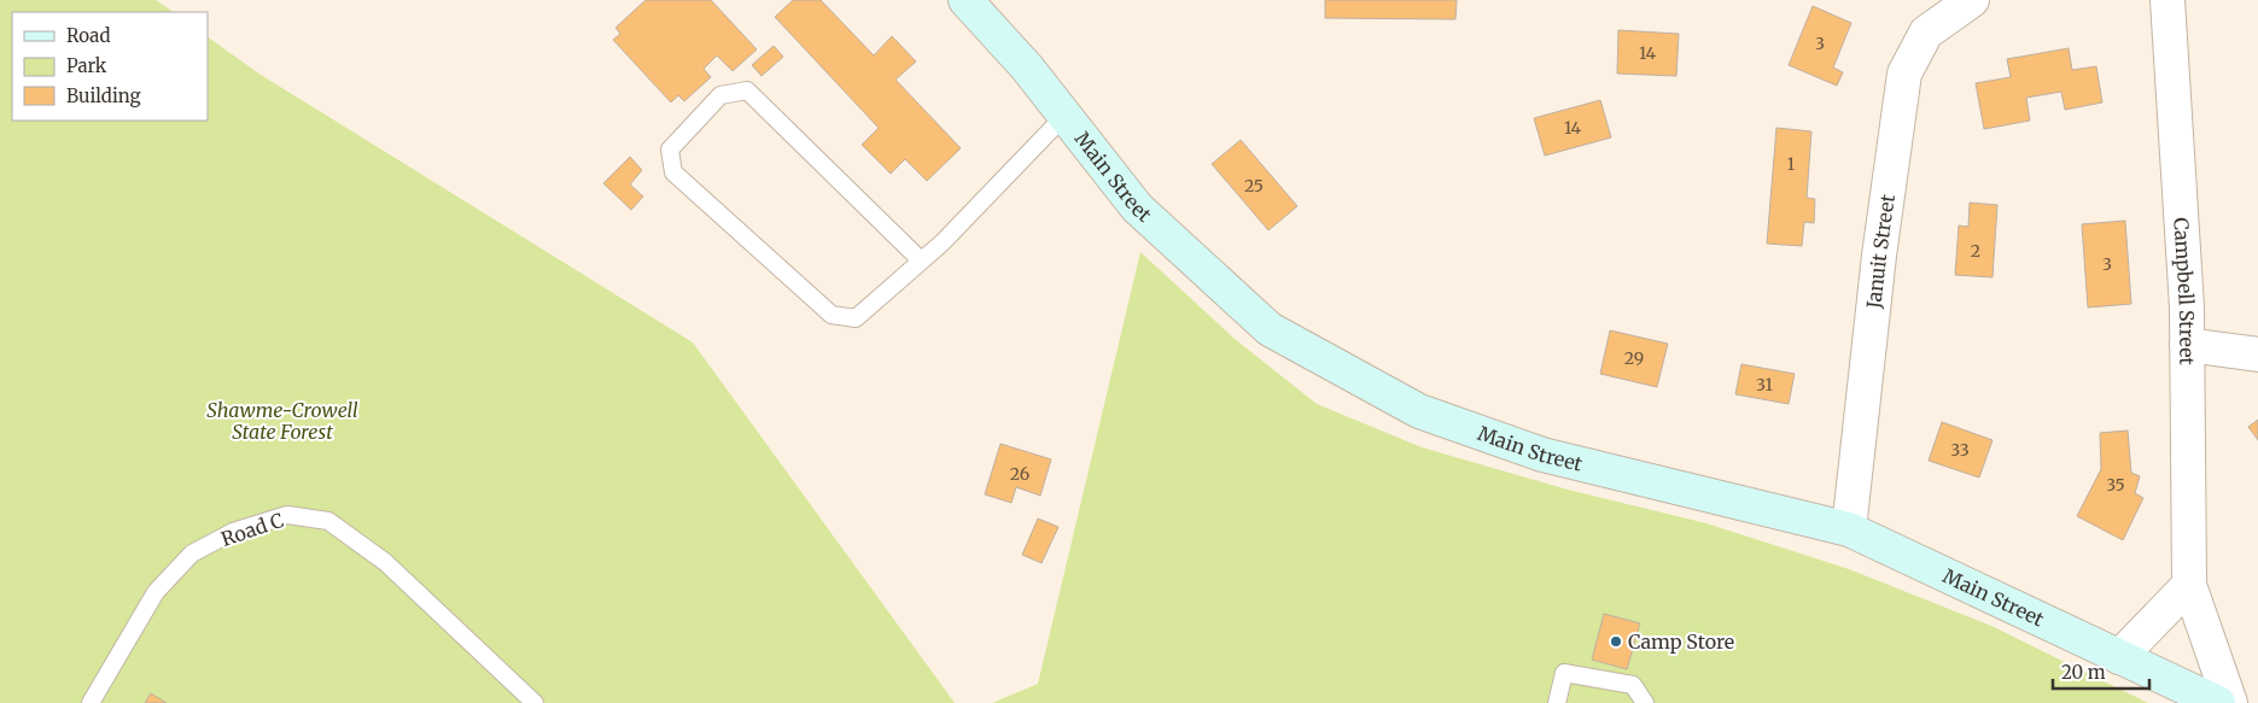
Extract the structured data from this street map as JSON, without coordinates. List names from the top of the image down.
{
  "streets": {
    "main road": ["Main Street"],
    "street": ["Januit Street", "Campbell Street"],
    "lane": ["Road C"]
  },
  "crossings": [
    ["Main Street", "Januit Street"]
  ],
  "parks": ["Shawme-Crowell State Forest"],
  "places": ["Camp Store"],
  "house_numbers": [
    "3",
    "14",
    "14",
    "1",
    "25",
    "2",
    "3",
    "29",
    "31",
    "33",
    "26",
    "35"
  ],
  "legend": ["Road", "Park", "Building"],
  "scale_bar": "20 m"
}
